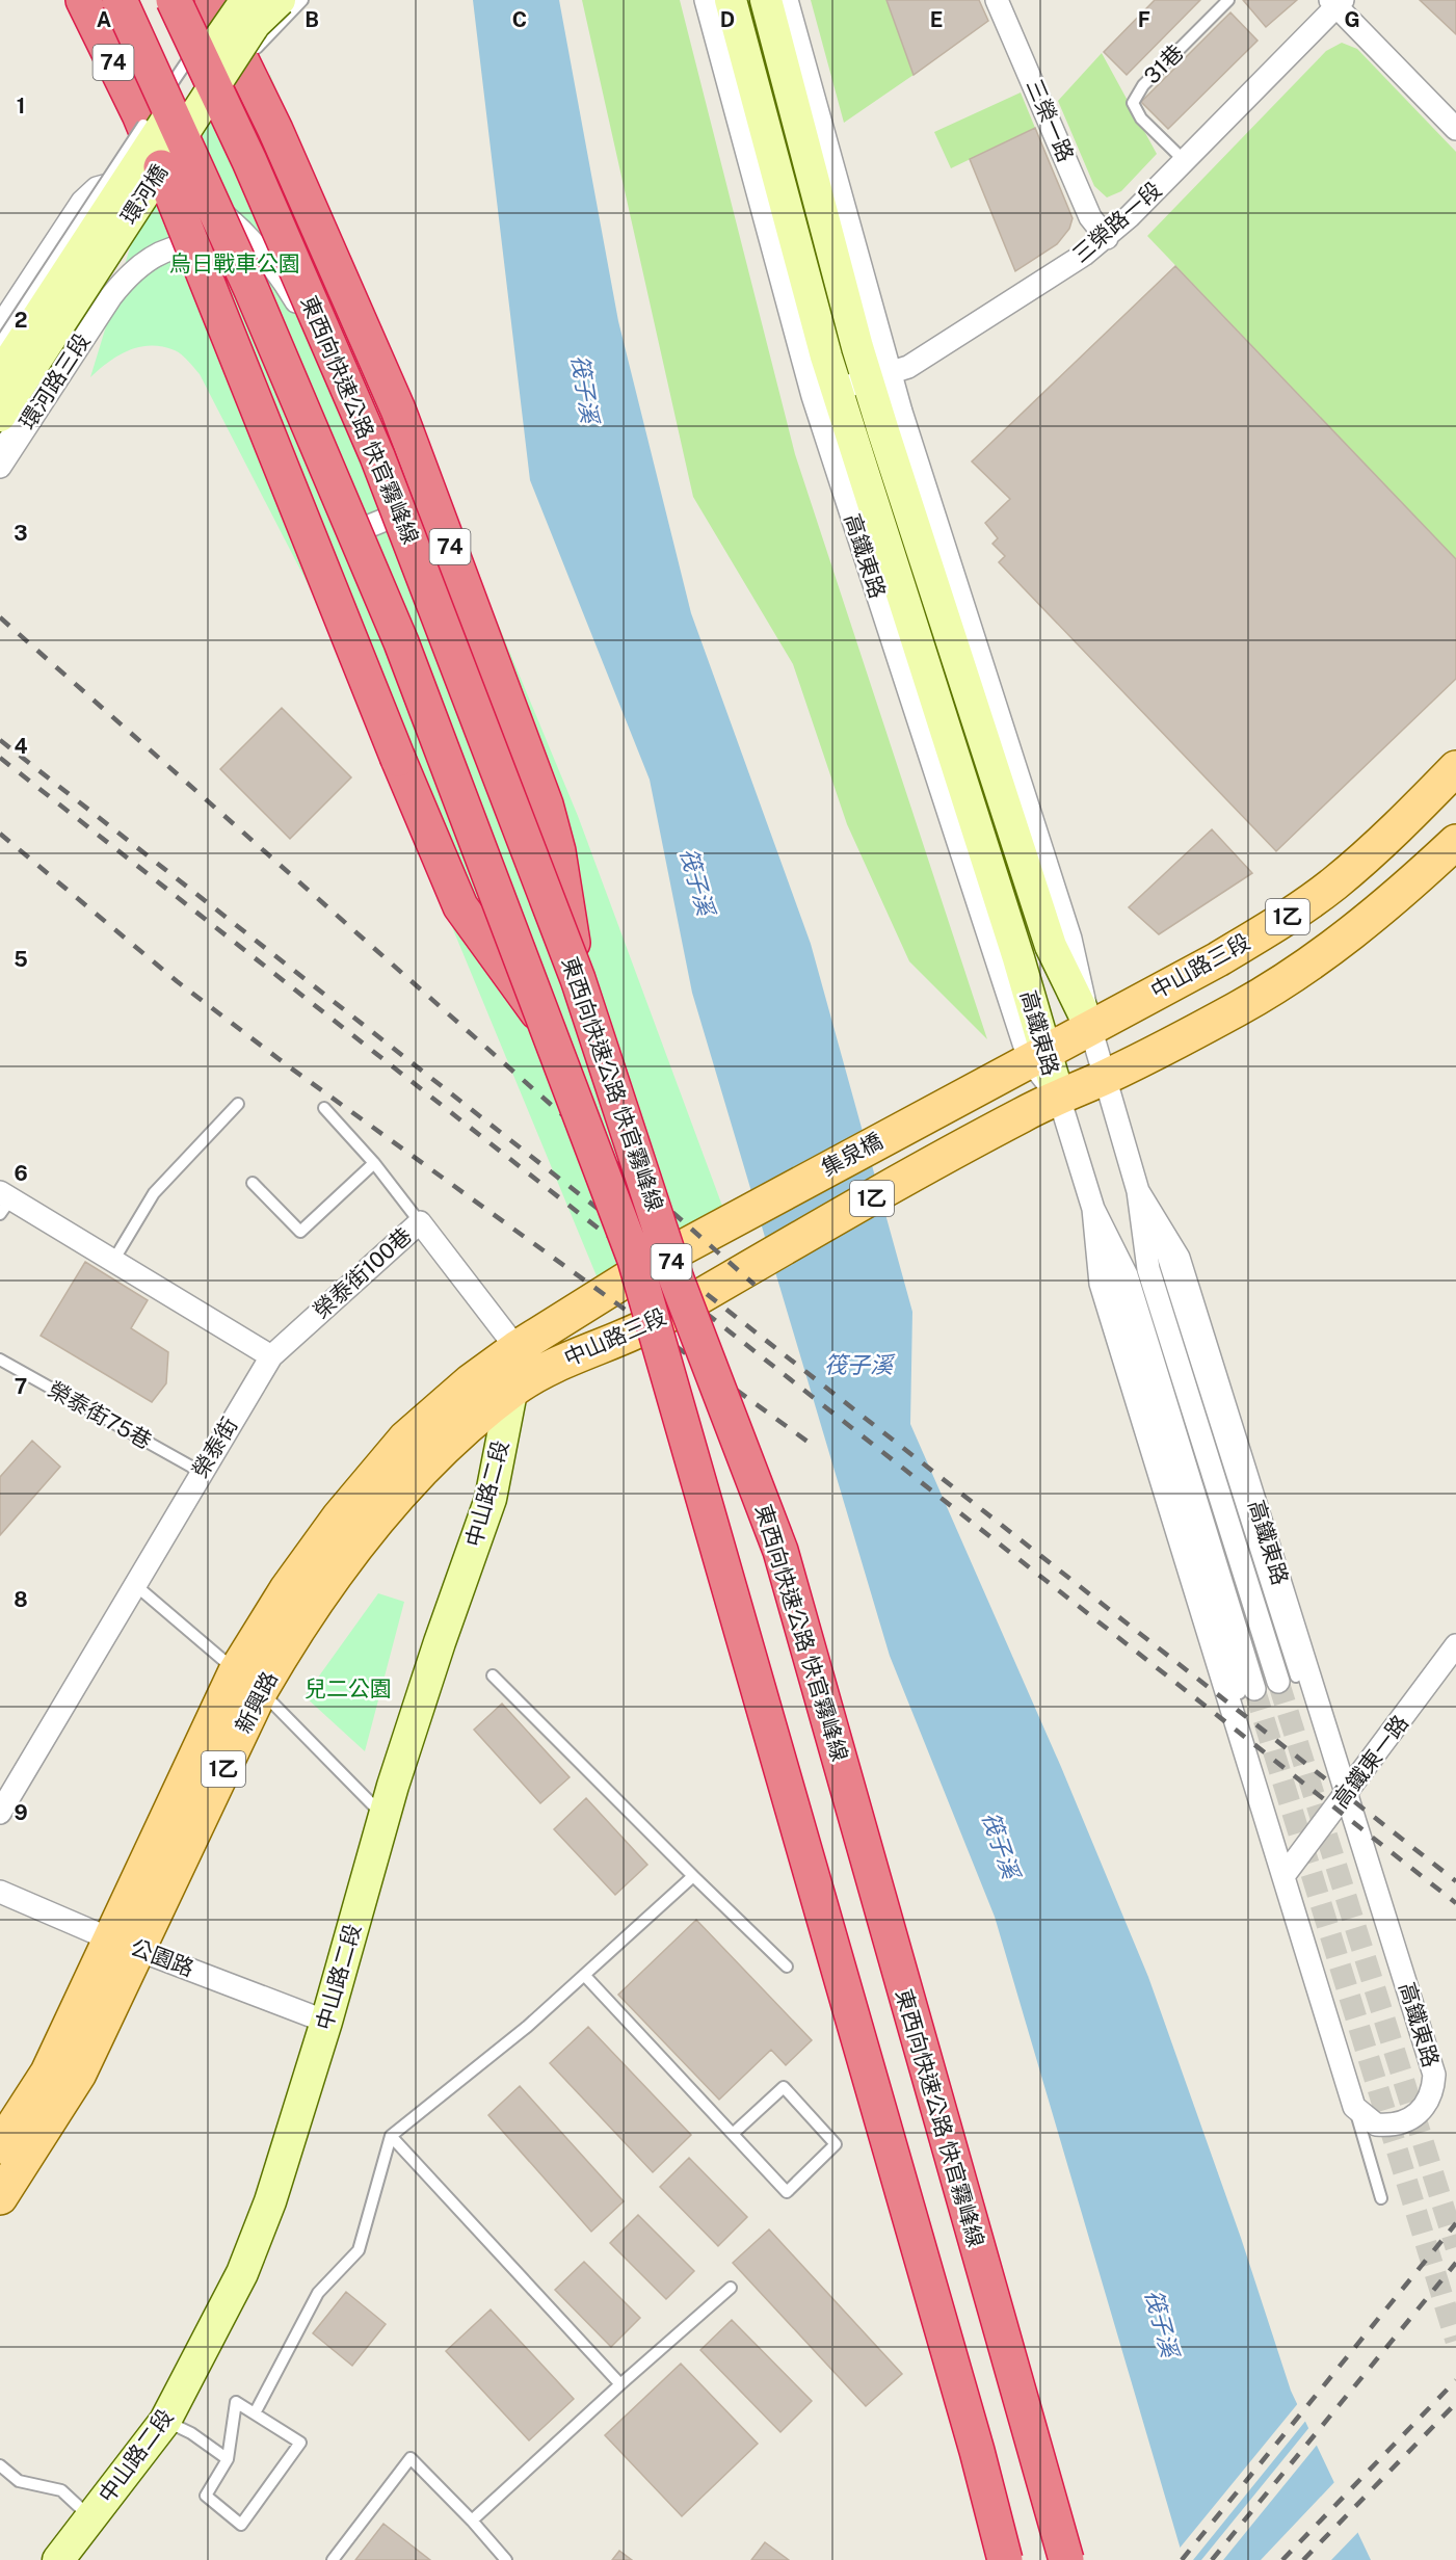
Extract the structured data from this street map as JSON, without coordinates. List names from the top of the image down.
{
  "streets": {
    "highway": ["74", "東西向快速公路 快官霧峰線"],
    "main road": [
      "1乙",
      "中山路三段",
      "集泉橋",
      "新興路"
    ],
    "street": [
      "三榮一路",
      "環河橋",
      "三榮路一段",
      "環河路三段",
      "高鐵東路",
      "榮泰街100巷",
      "榮泰街",
      "中山路二段",
      "高鐵東一路",
      "公園路"
    ],
    "lane": ["31巷", "榮泰街75巷"]
  },
  "crossings": [
    ["74", "環河橋"],
    ["74", "東西向快速公路 快官霧峰線"],
    ["31巷", "三榮路一段"],
    ["三榮一路", "三榮路一段"],
    ["三榮路一段", "高鐵東路"],
    ["高鐵東路", "1乙"],
    ["高鐵東路", "中山路三段"],
    ["高鐵東路", "集泉橋"],
    ["高鐵東路", "高鐵東一路"],
    ["1乙", "中山路三段"],
    ["中山路三段", "集泉橋"],
    ["中山路三段", "榮泰街100巷"],
    ["中山路三段", "中山路二段"],
    ["中山路三段", "新興路"],
    ["榮泰街100巷", "榮泰街"],
    ["榮泰街100巷", "中山路二段"],
    ["榮泰街100巷", "新興路"],
    ["榮泰街75巷", "榮泰街"],
    ["中山路二段", "新興路"],
    ["中山路二段", "公園路"],
    ["新興路", "公園路"]
  ],
  "water": ["筏子溪"],
  "parks": ["烏日戰車公園", "兒二公園"],
  "grid": {
    "columns": [
      "A",
      "B",
      "C",
      "D",
      "E",
      "F",
      "G"
    ],
    "rows": [
      "1",
      "2",
      "3",
      "4",
      "5",
      "6",
      "7",
      "8",
      "9"
    ]
  }
}
